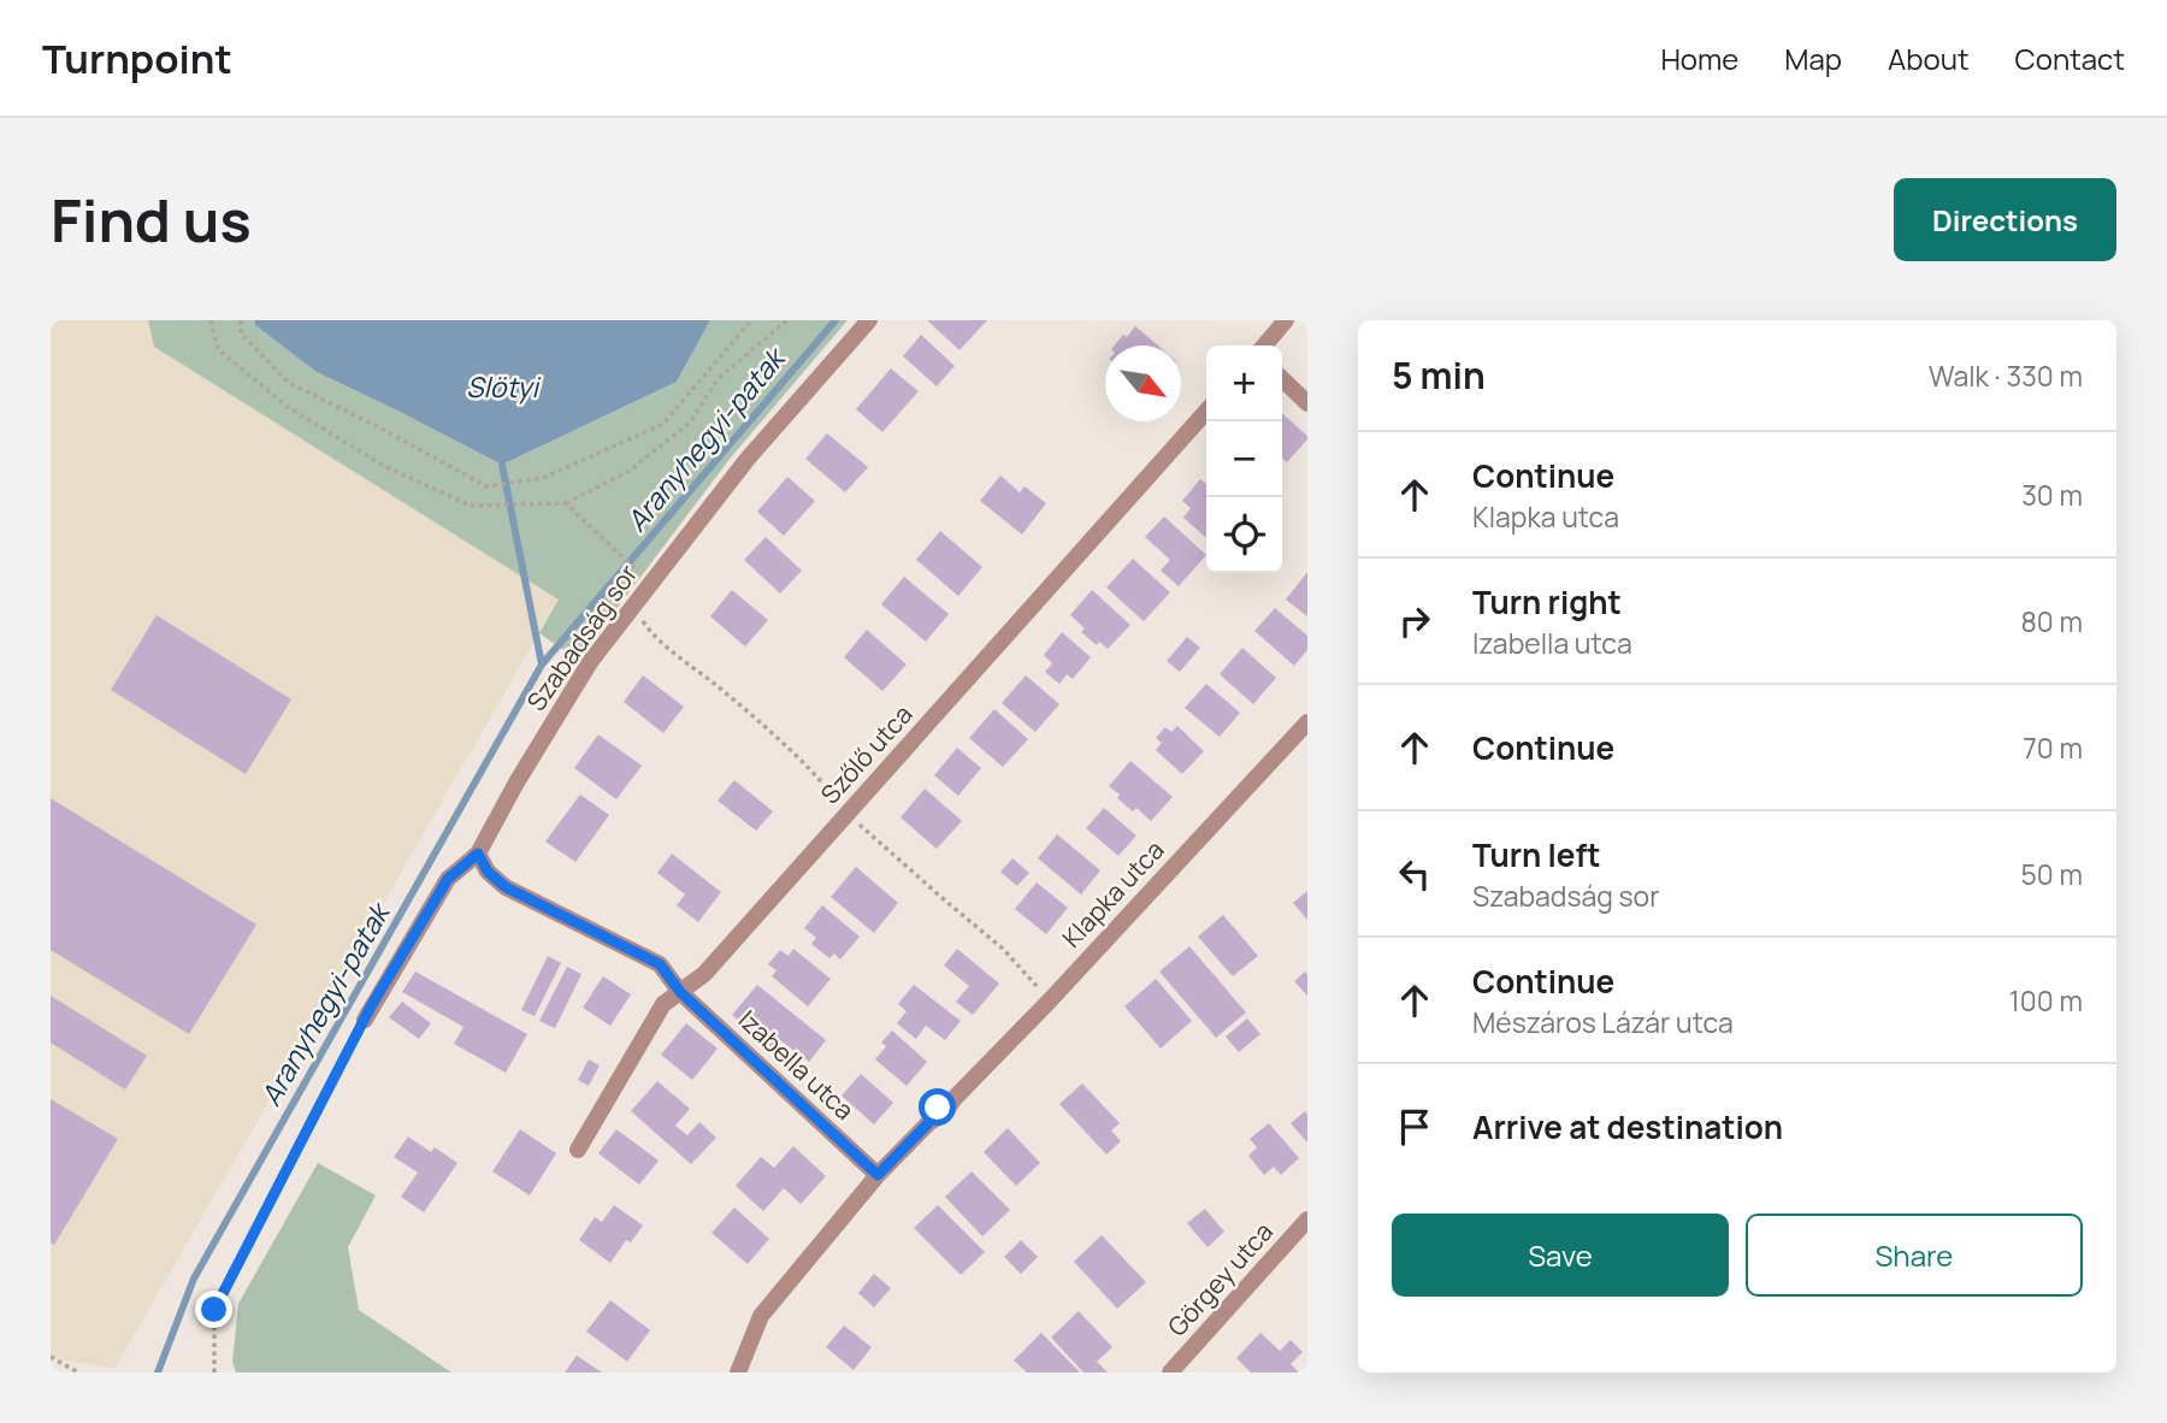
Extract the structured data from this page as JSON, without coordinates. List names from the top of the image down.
{
  "streets": {
    "street": [
      "Szabadság sor",
      "Szőlő utca",
      "Klapka utca",
      "Izabella utca",
      "Görgey utca"
    ]
  },
  "crossings": [
    ["Szabadság sor", "Izabella utca"],
    ["Szőlő utca", "Izabella utca"],
    ["Klapka utca", "Izabella utca"]
  ],
  "water": ["Slötyi", "Aranyhegyi-patak"],
  "north": "bottom right",
  "page": {
    "header": "Turnpoint",
    "nav": [
      "Home",
      "Map",
      "About",
      "Contact"
    ],
    "buttons": [
      "Directions",
      ["Save", "Share"]
    ],
    "title": "Find us",
    "heading": ["5 min", "Walk · 330 m"],
    "map_buttons": ["+", "−"],
    "list": [
      ["Continue", "Klapka utca", "30 m"],
      ["Turn right", "Izabella utca", "80 m"],
      ["Continue", "70 m"],
      ["Turn left", "Szabadság sor", "50 m"],
      ["Continue", "Mészáros Lázár utca", "100 m"],
      "Arrive at destination"
    ]
  }
}
